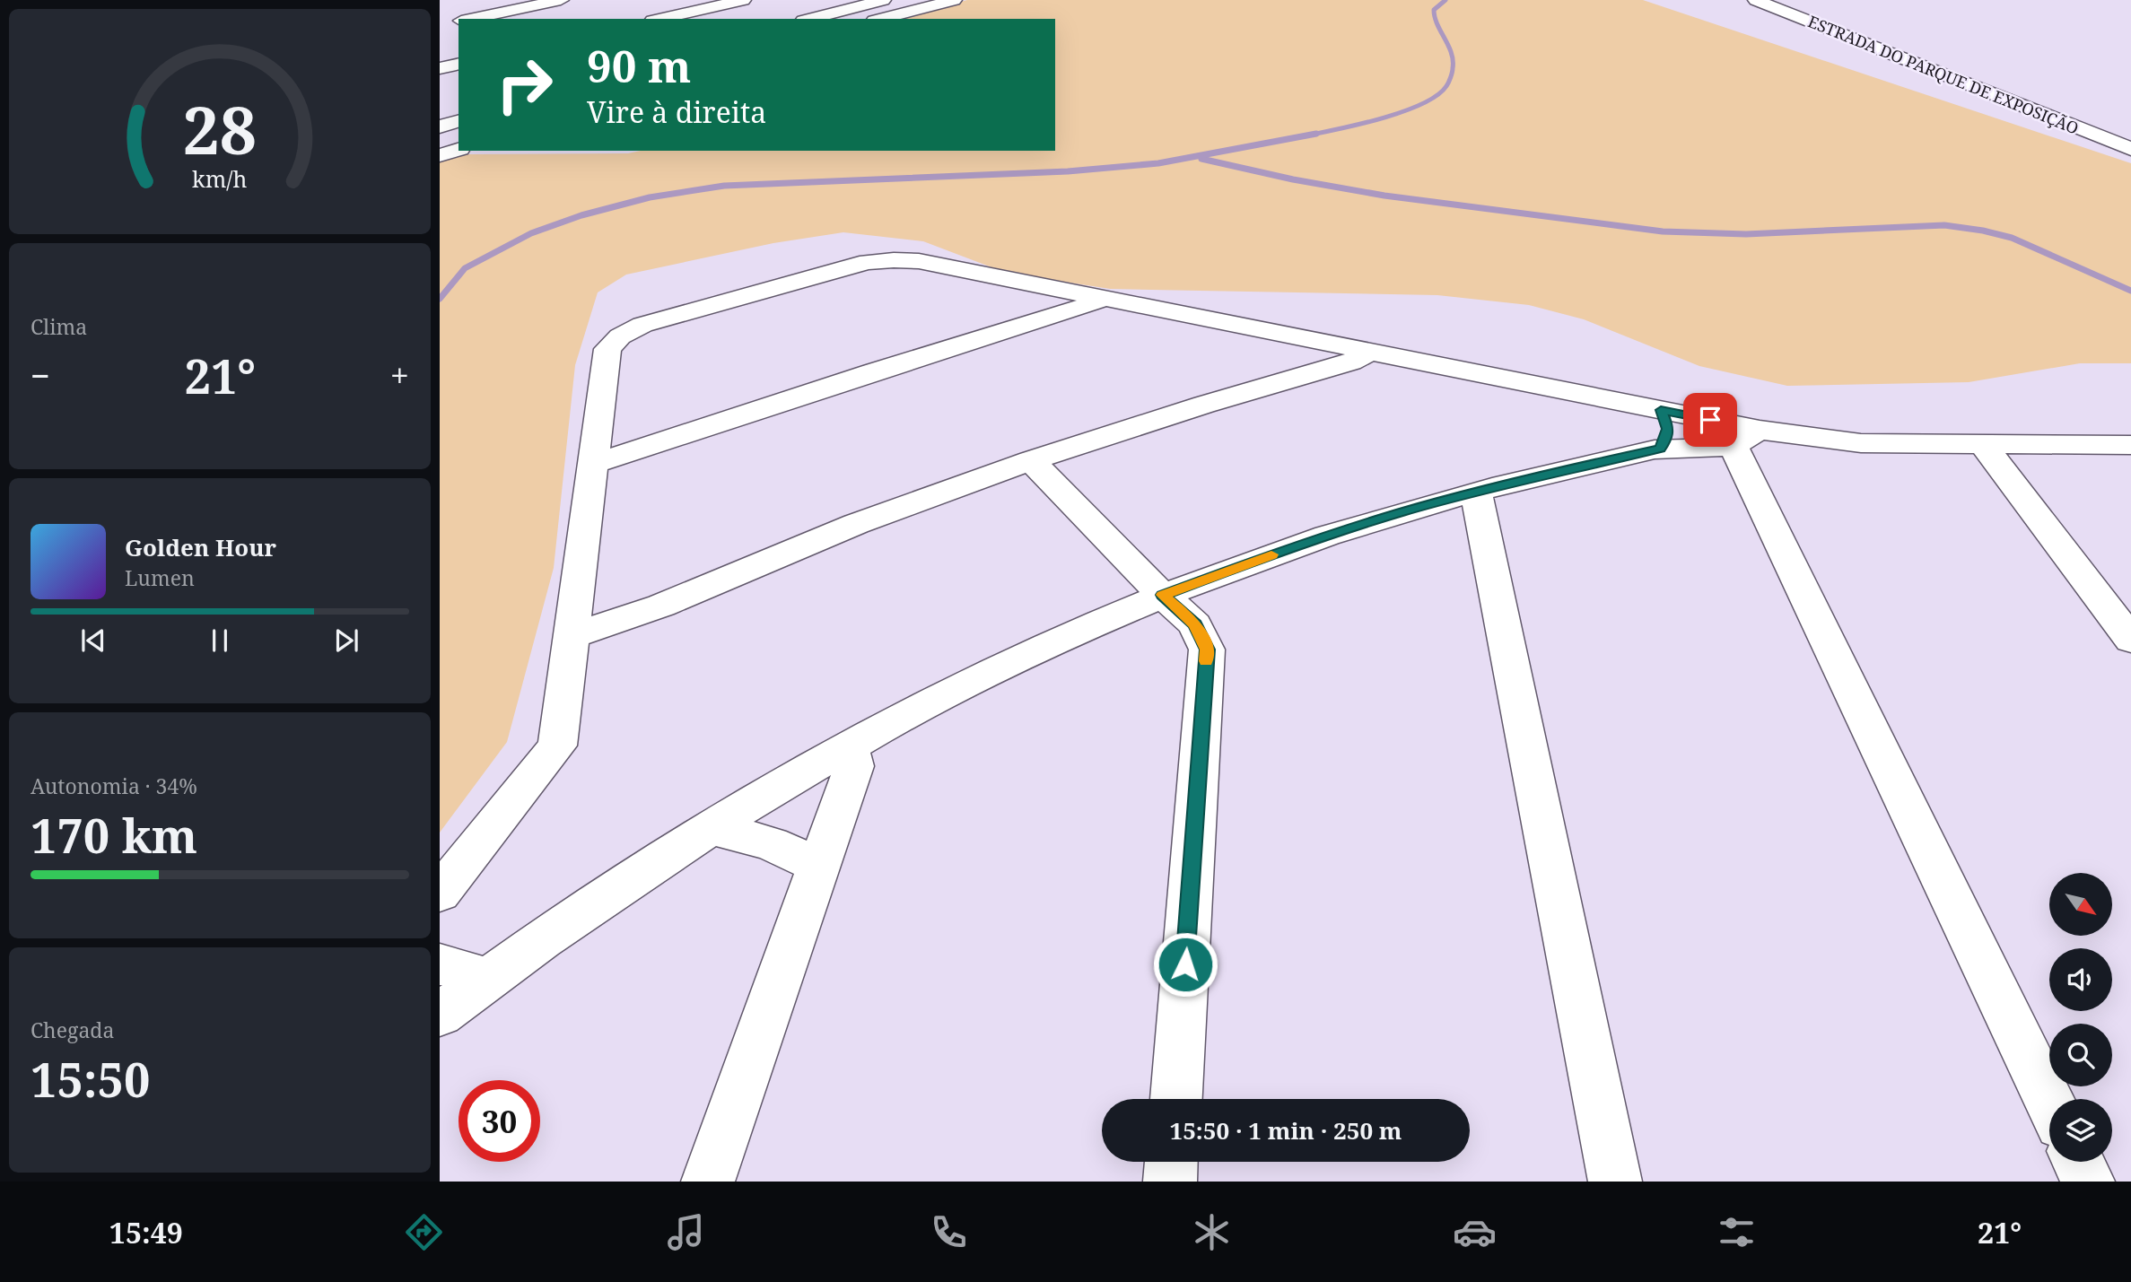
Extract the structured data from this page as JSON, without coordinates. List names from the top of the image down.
{
  "streets": {
    "street": ["ESTRADA DO PARQUE DE EXPOSIÇÃO"]
  },
  "north": "bottom right",
  "page": {
    "turn": ["90 m", "Vire à direita"],
    "tile": [
      "Clima",
      ["Autonomia · 34%", "170 km"],
      ["Chegada", "15:50"]
    ],
    "heat": ["−", "21°", "+"],
    "song": ["Golden Hour", "Lumen"],
    "limit": "30",
    "trip": "15:50 · 1 min · 250 m",
    "tabs": ["15:49", "21°"],
    "gauge": ["28", "km/h"]
  }
}
